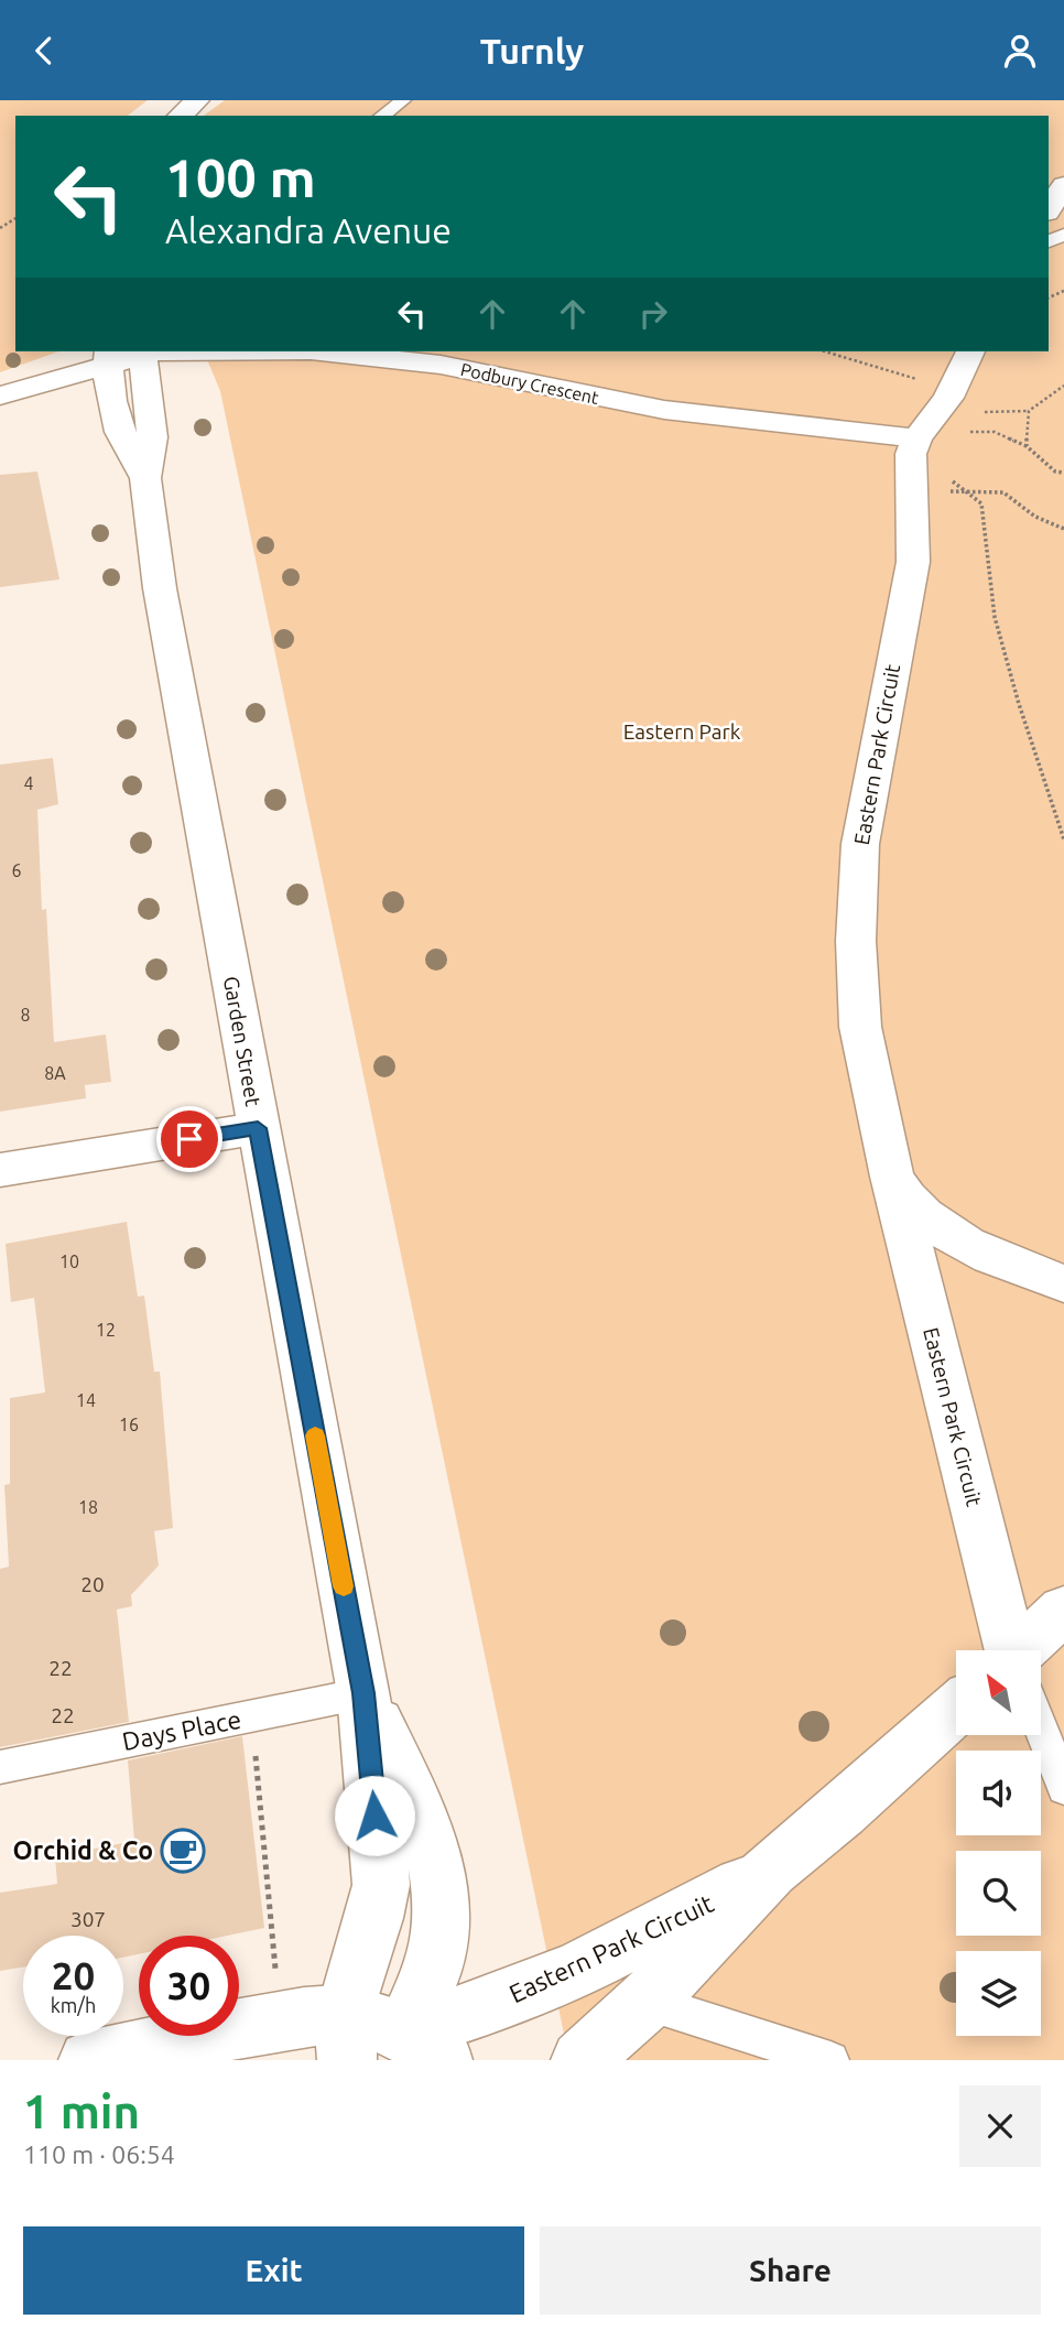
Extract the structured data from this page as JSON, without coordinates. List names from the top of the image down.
{
  "streets": {
    "street": ["Podbury Crescent", "Eastern Park Circuit", "Garden Street"],
    "lane": ["Days Place"]
  },
  "crossings": [
    ["Podbury Crescent", "Eastern Park Circuit"],
    ["Podbury Crescent", "Garden Street"],
    ["Eastern Park Circuit", "Garden Street"],
    ["Garden Street", "Days Place"]
  ],
  "parks": ["Eastern Park"],
  "places": {
    "cafe": ["Orchid & Co"]
  },
  "house_numbers": [
    "4",
    "6",
    "8",
    "8A",
    "10",
    "12",
    "14",
    "16",
    "18",
    "20",
    "22",
    "22",
    "307"
  ],
  "north": "top left",
  "page": {
    "header": "Turnly",
    "turn": ["100 m", "Alexandra Avenue"],
    "speed": "20 km/h",
    "limit": "30",
    "heading": ["1 min", "110 m · 06:54"],
    "buttons": ["Exit", "Share"]
  }
}
